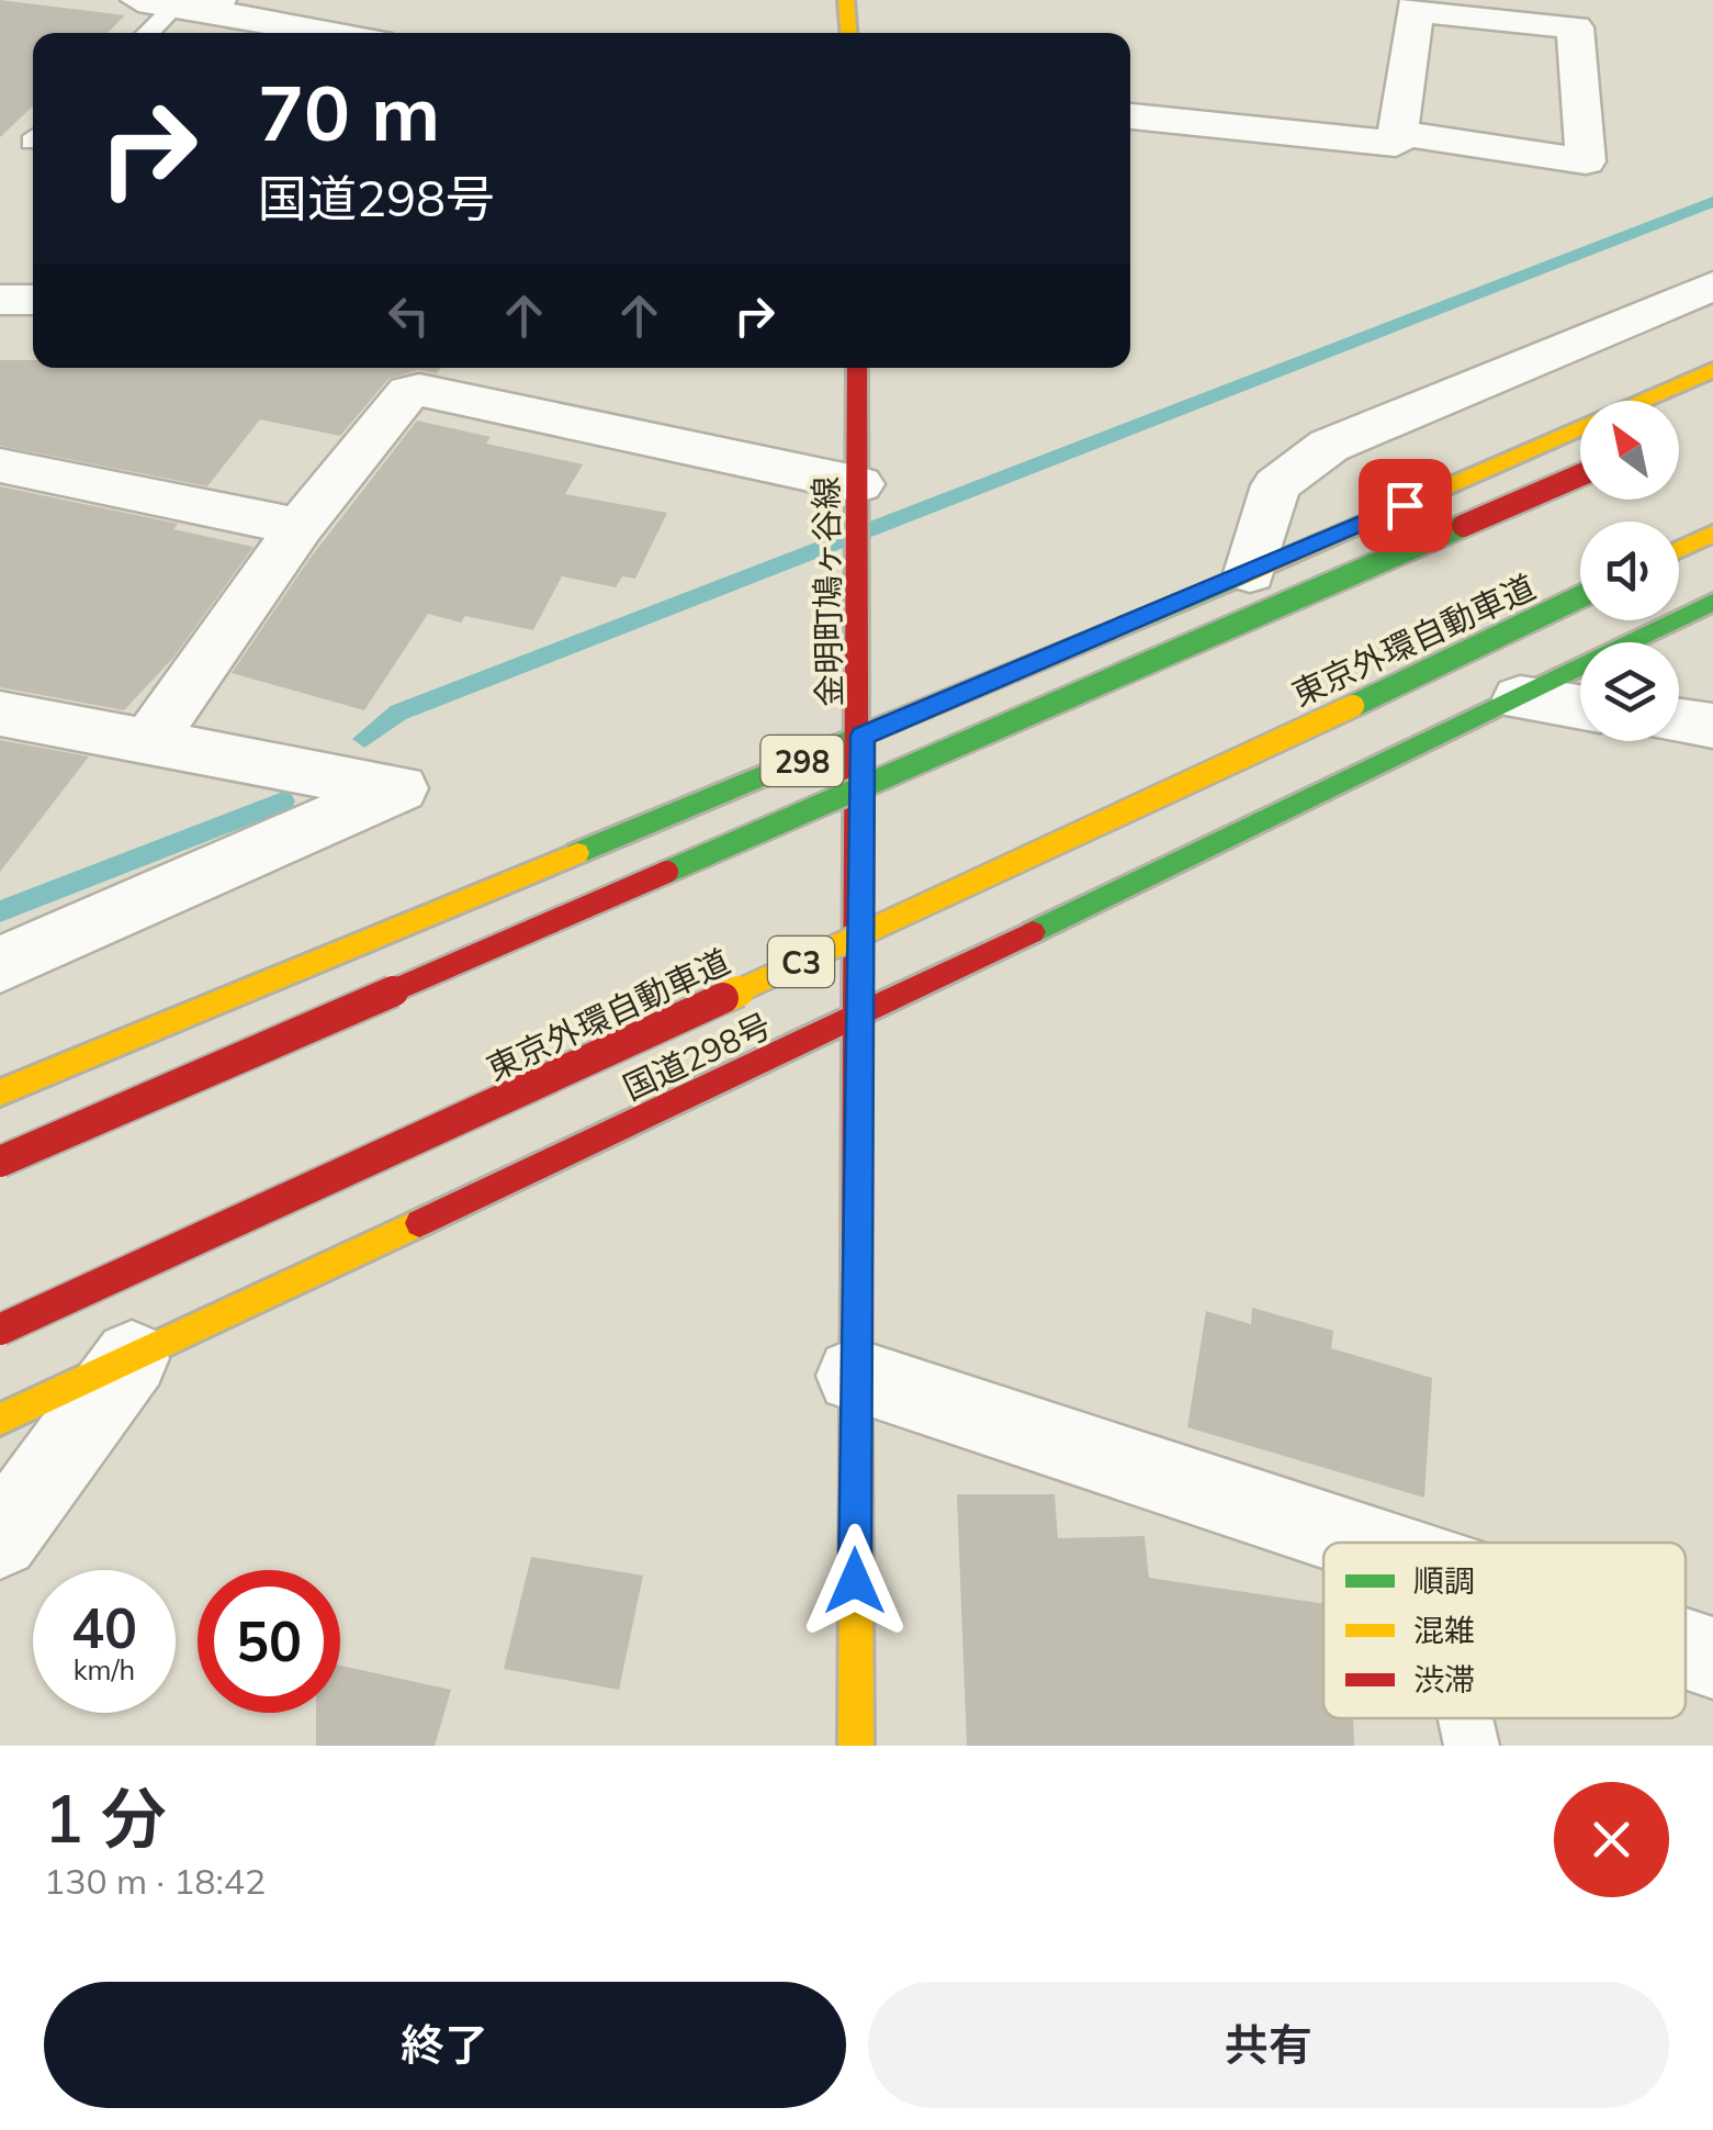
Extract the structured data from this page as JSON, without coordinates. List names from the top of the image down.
{
  "streets": {
    "main road": [
      "金明町鳩ヶ谷線",
      "東京外環自動車道",
      "298",
      "C3",
      "国道298号"
    ]
  },
  "crossings": [
    ["金明町鳩ヶ谷線", "298"],
    ["金明町鳩ヶ谷線", "国道298号"]
  ],
  "legend": ["順調", "混雑", "渋滞"],
  "north": "top left",
  "page": {
    "turn": ["70 m", "国道298号"],
    "speed": "40 km/h",
    "limit": "50",
    "heading": ["1 分", "130 m · 18:42"],
    "buttons": ["終了", "共有"]
  }
}
